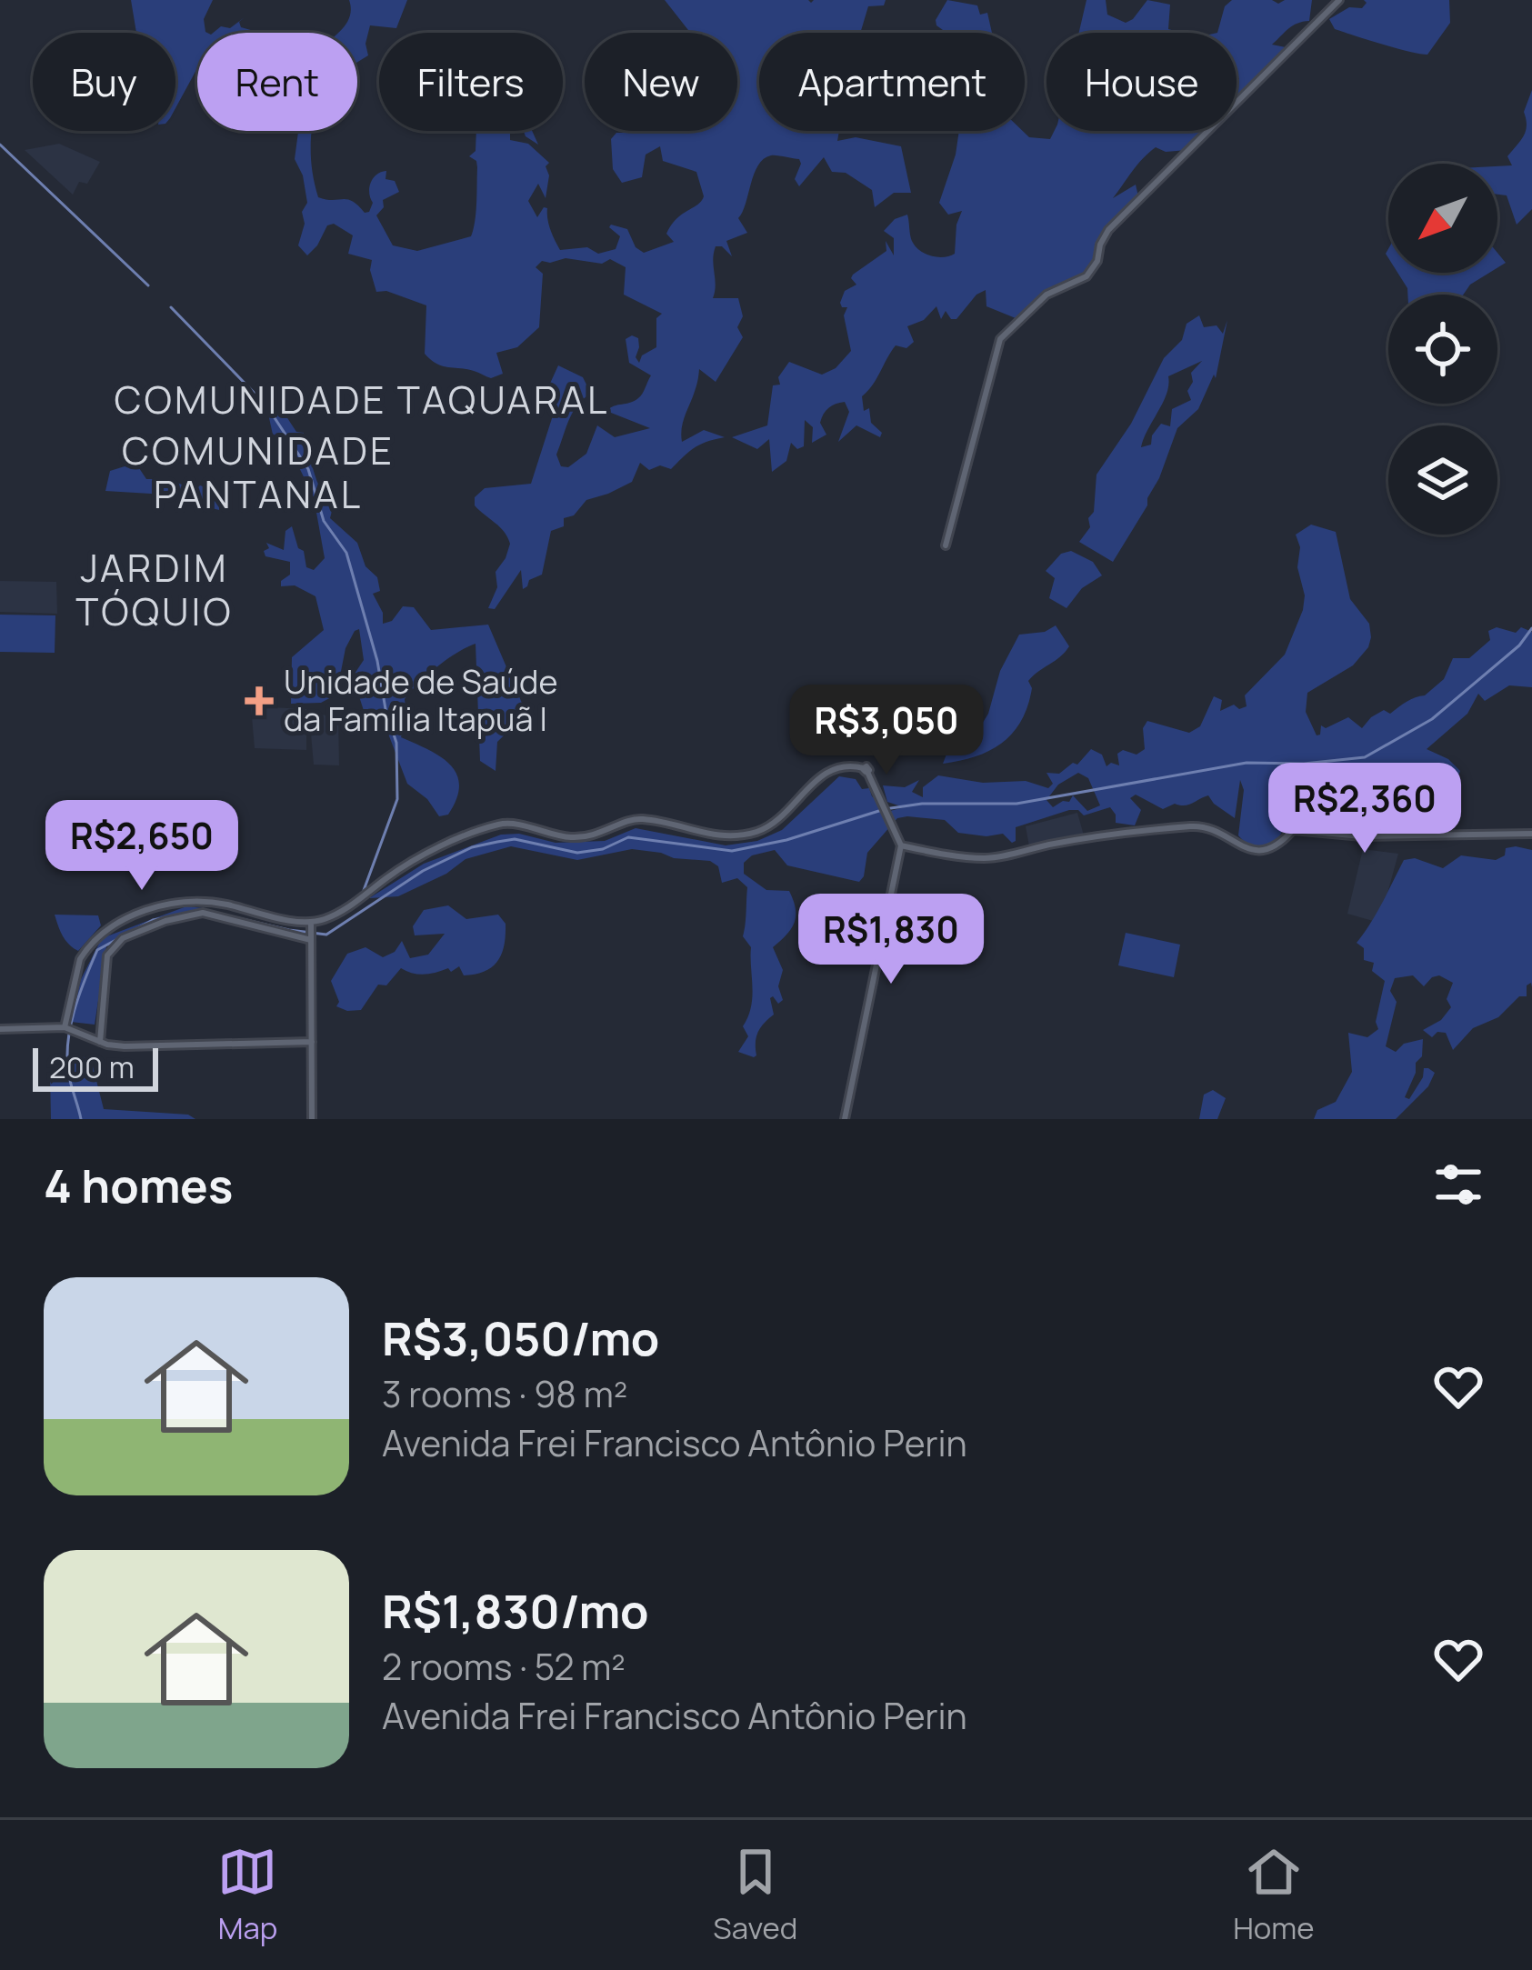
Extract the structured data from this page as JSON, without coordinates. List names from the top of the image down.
{
  "districts": ["COMUNIDADE TAQUARAL", "COMUNIDADE PANTANAL", "JARDIM TÓQUIO"],
  "places": {
    "health": ["Unidade de Saúde da Família Itapuã I"]
  },
  "scale_bar": "200 m",
  "north": "bottom left",
  "page": {
    "chip": [
      "Buy",
      "Rent",
      "Filters",
      "New",
      "Apartment",
      "House"
    ],
    "price": [
      "R$3,050",
      "R$2,360",
      "R$2,650",
      "R$1,830"
    ],
    "scale": "200 m",
    "heading": "4 homes",
    "list": [
      {
        "name": "R$3,050/mo",
        "note": "3 rooms · 98 m² · Avenida Frei Francisco Antônio Perin"
      },
      {
        "name": "R$1,830/mo",
        "note": "2 rooms · 52 m² · Avenida Frei Francisco Antônio Perin"
      }
    ],
    "tabs": ["Map", "Saved", "Home"]
  }
}
